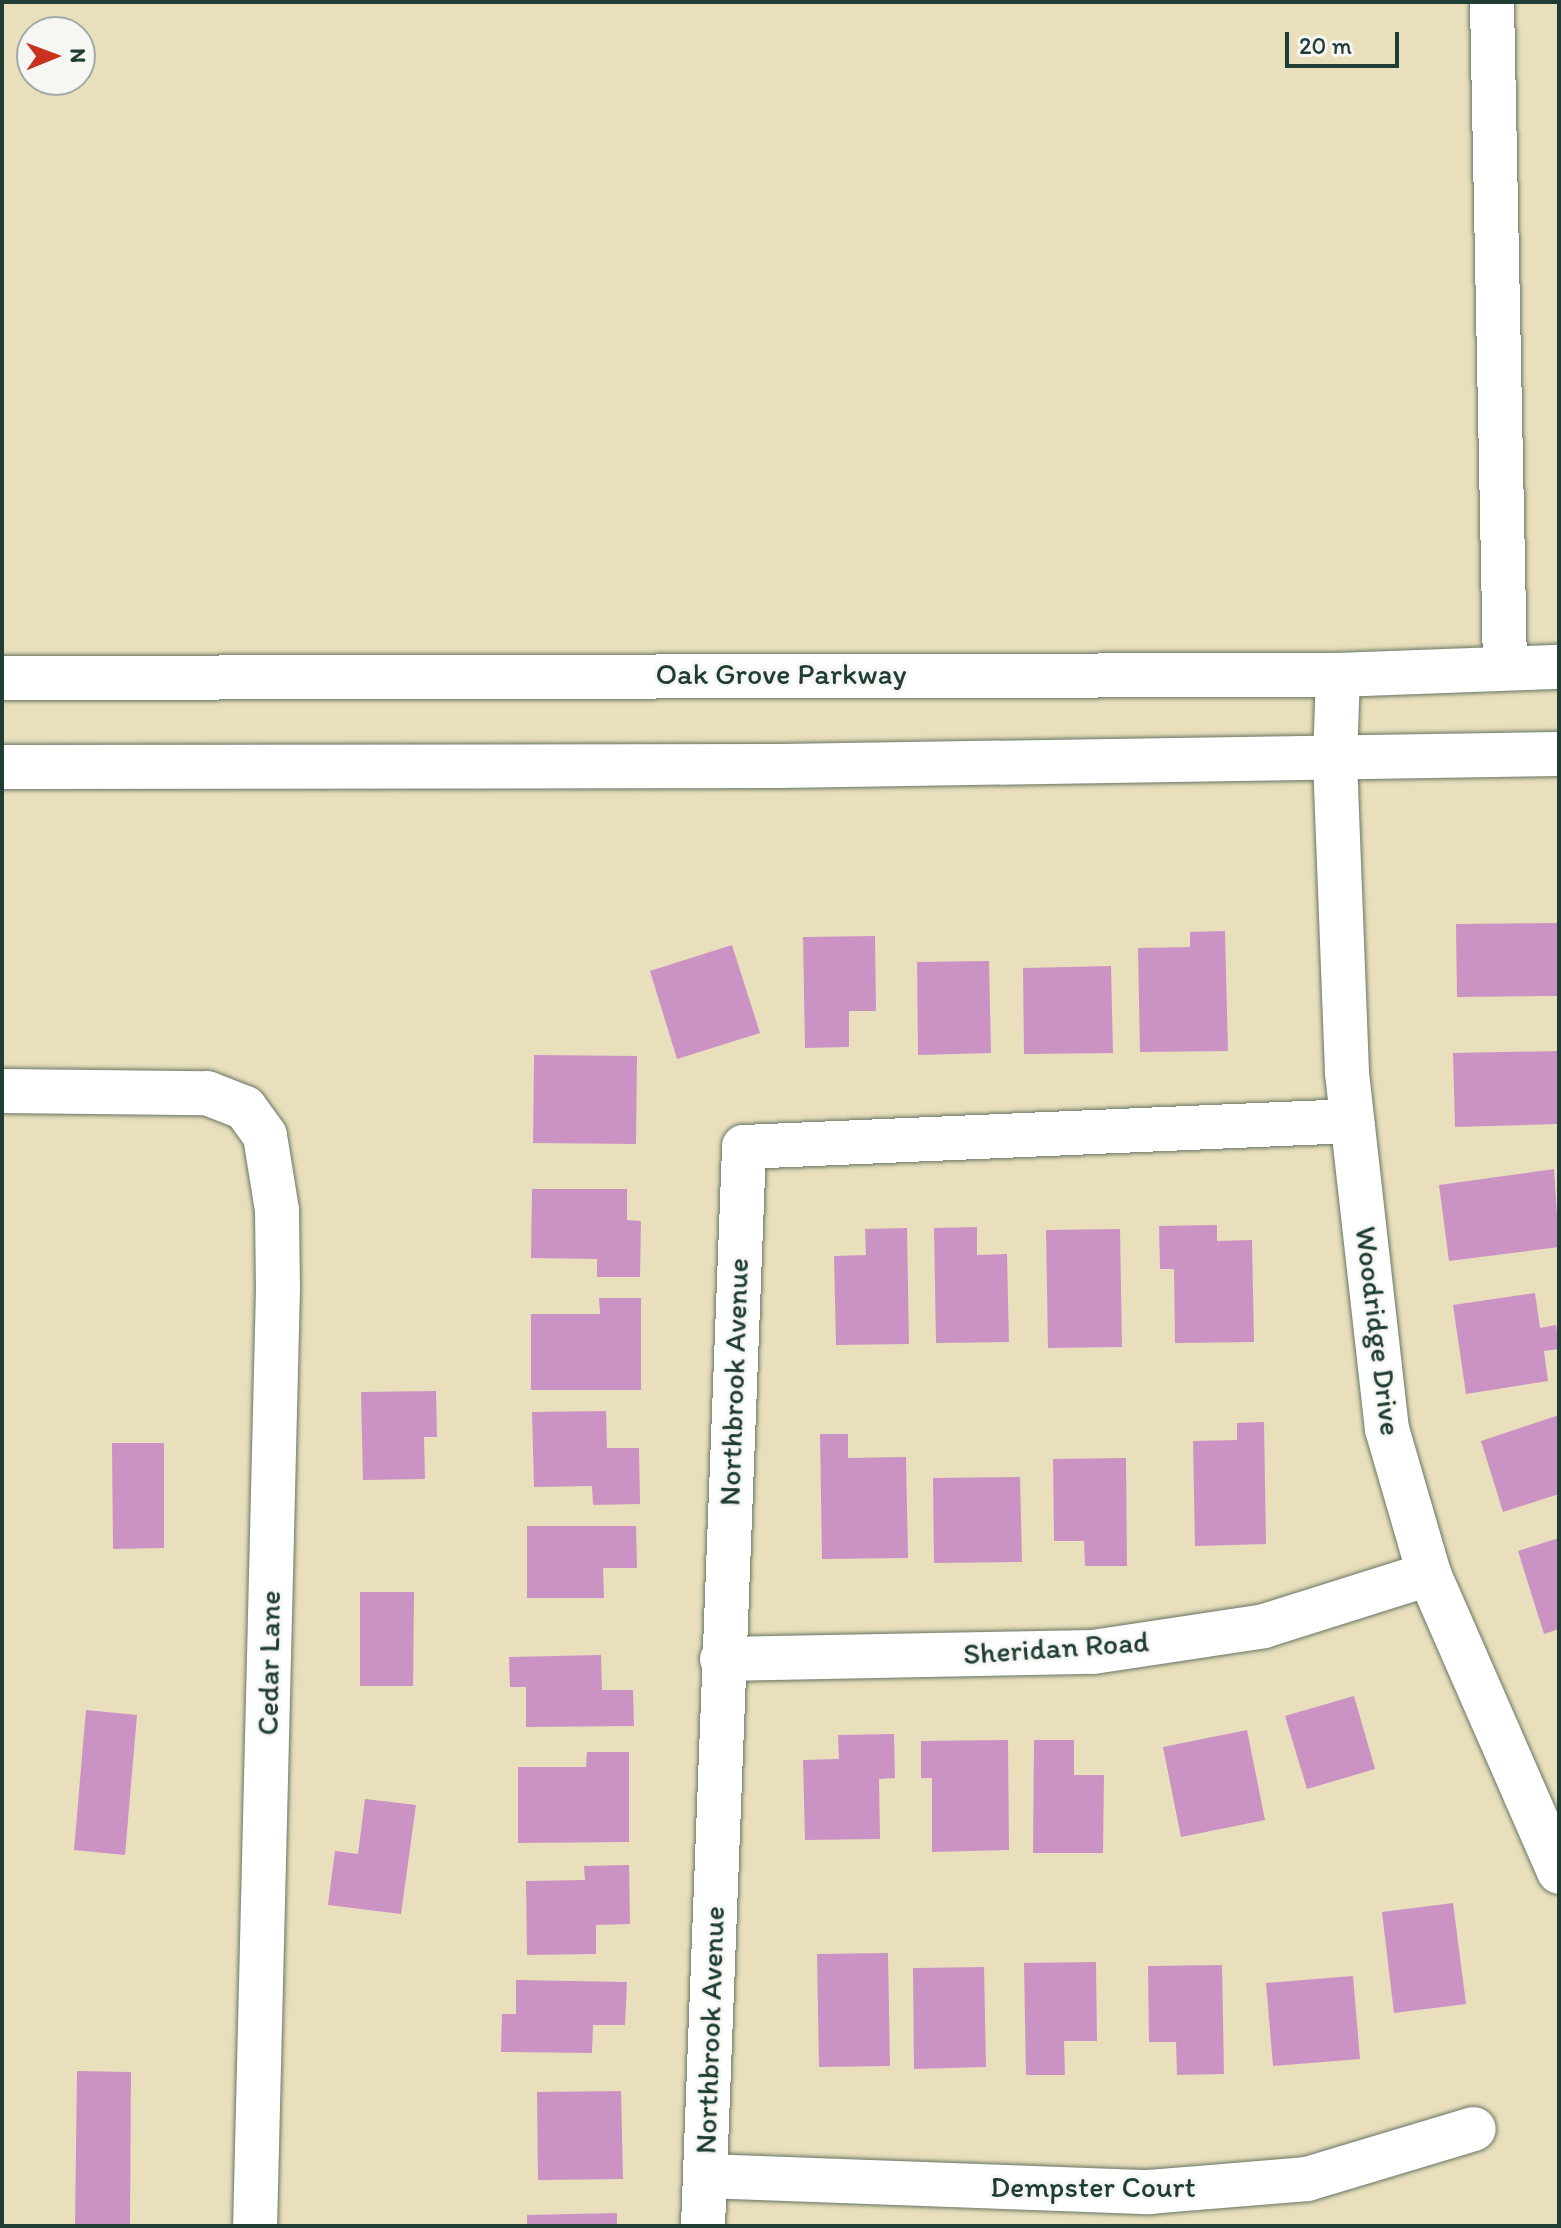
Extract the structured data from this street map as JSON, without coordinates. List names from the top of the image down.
{
  "streets": {
    "street": [
      "Oak Grove Parkway",
      "Woodridge Drive",
      "Northbrook Avenue",
      "Sheridan Road",
      "Cedar Lane",
      "Dempster Court"
    ]
  },
  "crossings": [
    ["Oak Grove Parkway", "Woodridge Drive"],
    ["Woodridge Drive", "Northbrook Avenue"],
    ["Woodridge Drive", "Sheridan Road"],
    ["Northbrook Avenue", "Sheridan Road"],
    ["Northbrook Avenue", "Dempster Court"]
  ],
  "scale_bar": "20 m",
  "north": "right"
}
